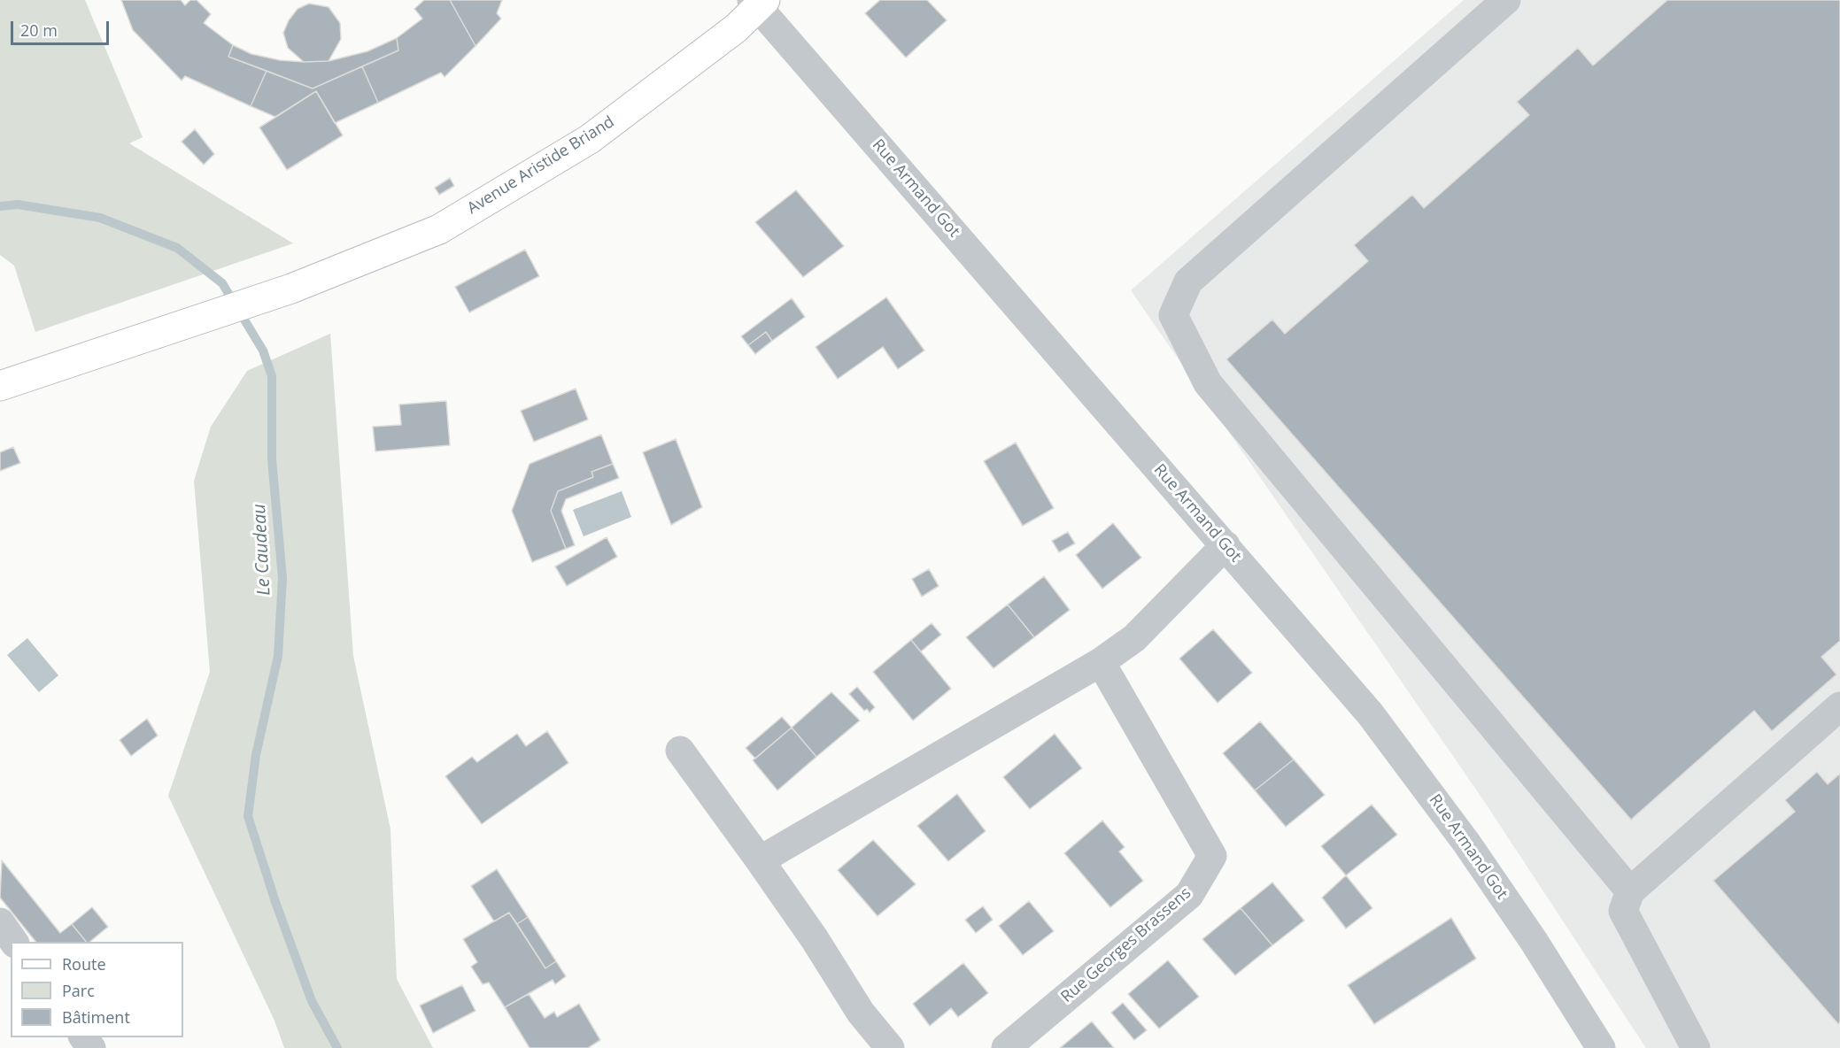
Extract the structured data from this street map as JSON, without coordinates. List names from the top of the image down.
{
  "streets": {
    "main road": ["Avenue Aristide Briand"],
    "street": ["Rue Armand Got", "Rue Georges Brassens"]
  },
  "crossings": [
    ["Avenue Aristide Briand", "Rue Armand Got"]
  ],
  "water": ["Le Caudeau"],
  "legend": ["Route", "Parc", "Bâtiment"],
  "scale_bar": "20 m"
}
